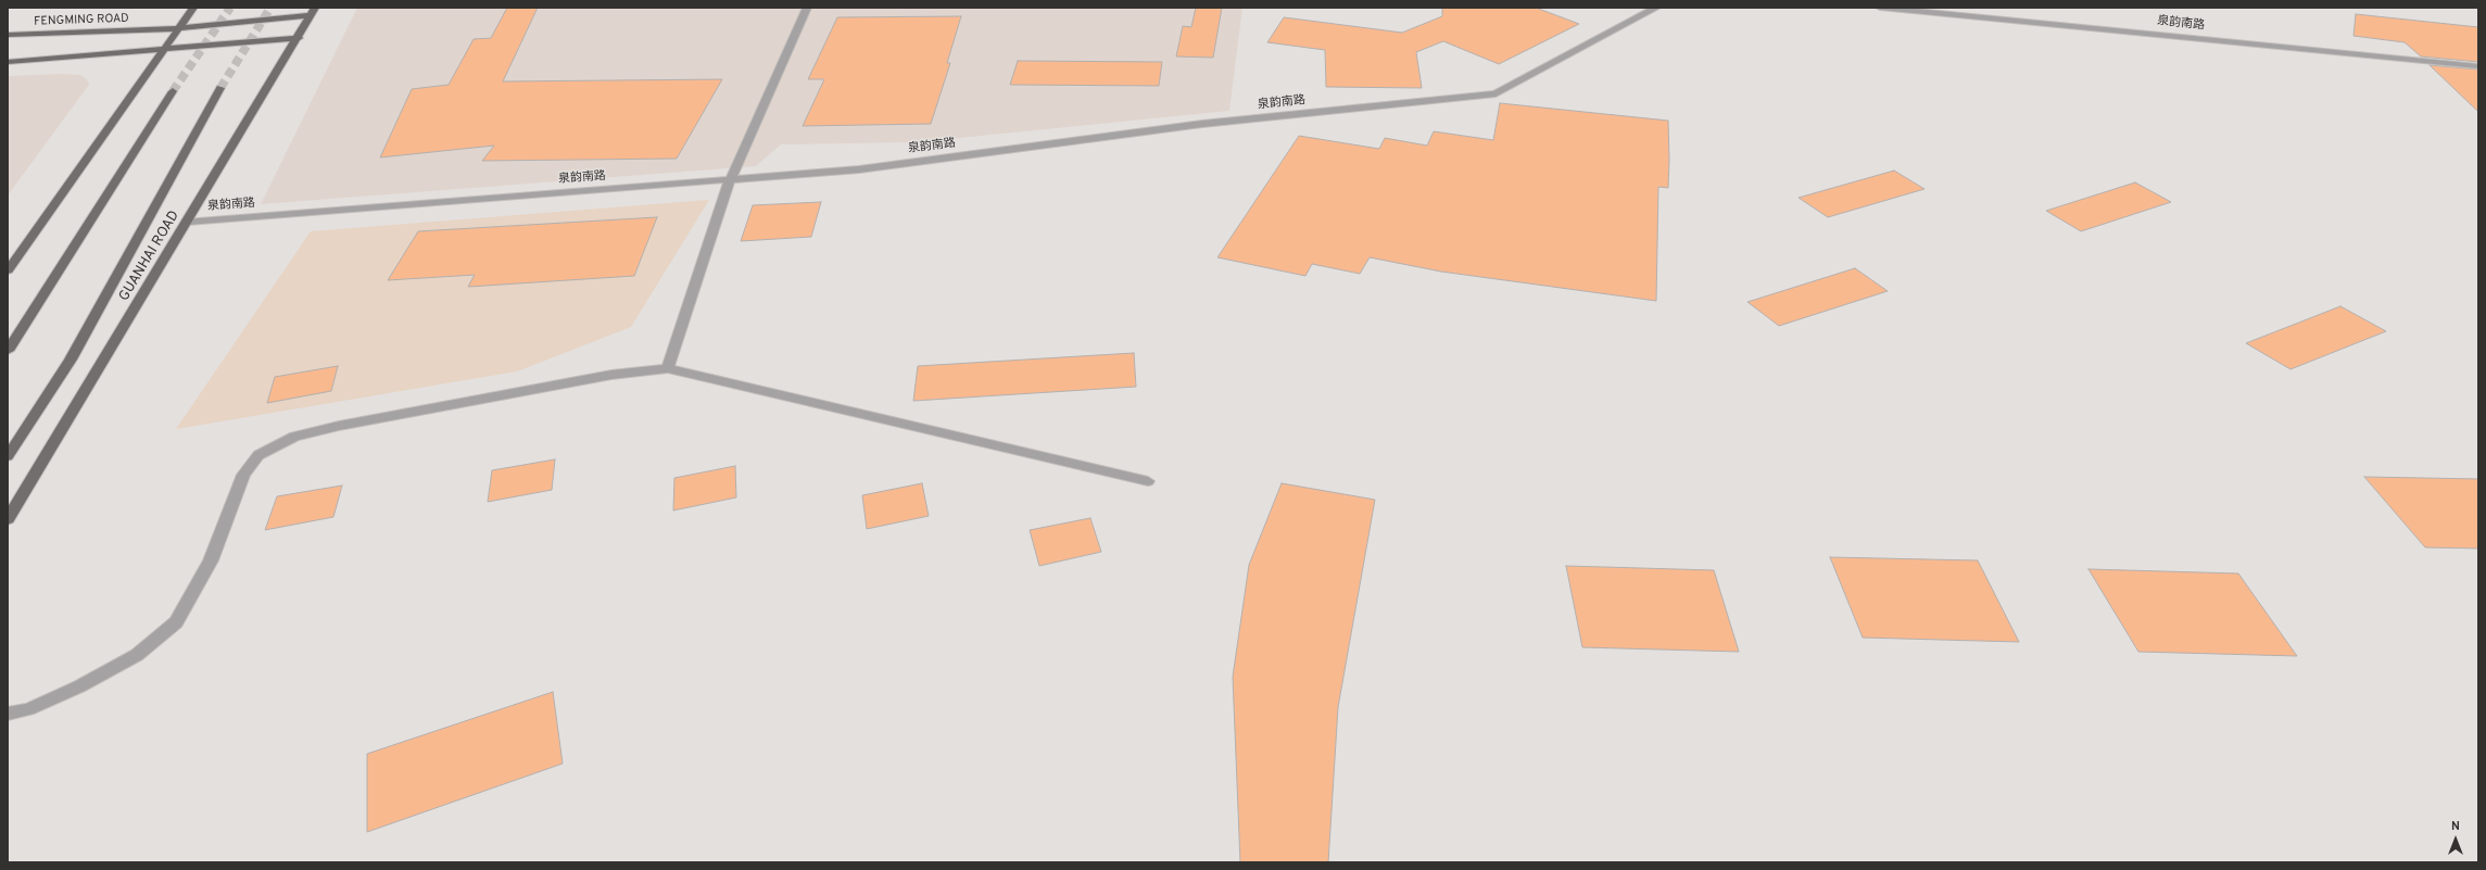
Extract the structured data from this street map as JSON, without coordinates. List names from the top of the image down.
{
  "streets": {
    "main road": ["FENGMING ROAD", "GUANHAI ROAD"],
    "street": ["泉韵南路"]
  },
  "crossings": [
    ["FENGMING ROAD", "GUANHAI ROAD"],
    ["泉韵南路", "GUANHAI ROAD"]
  ],
  "north": "top"
}
